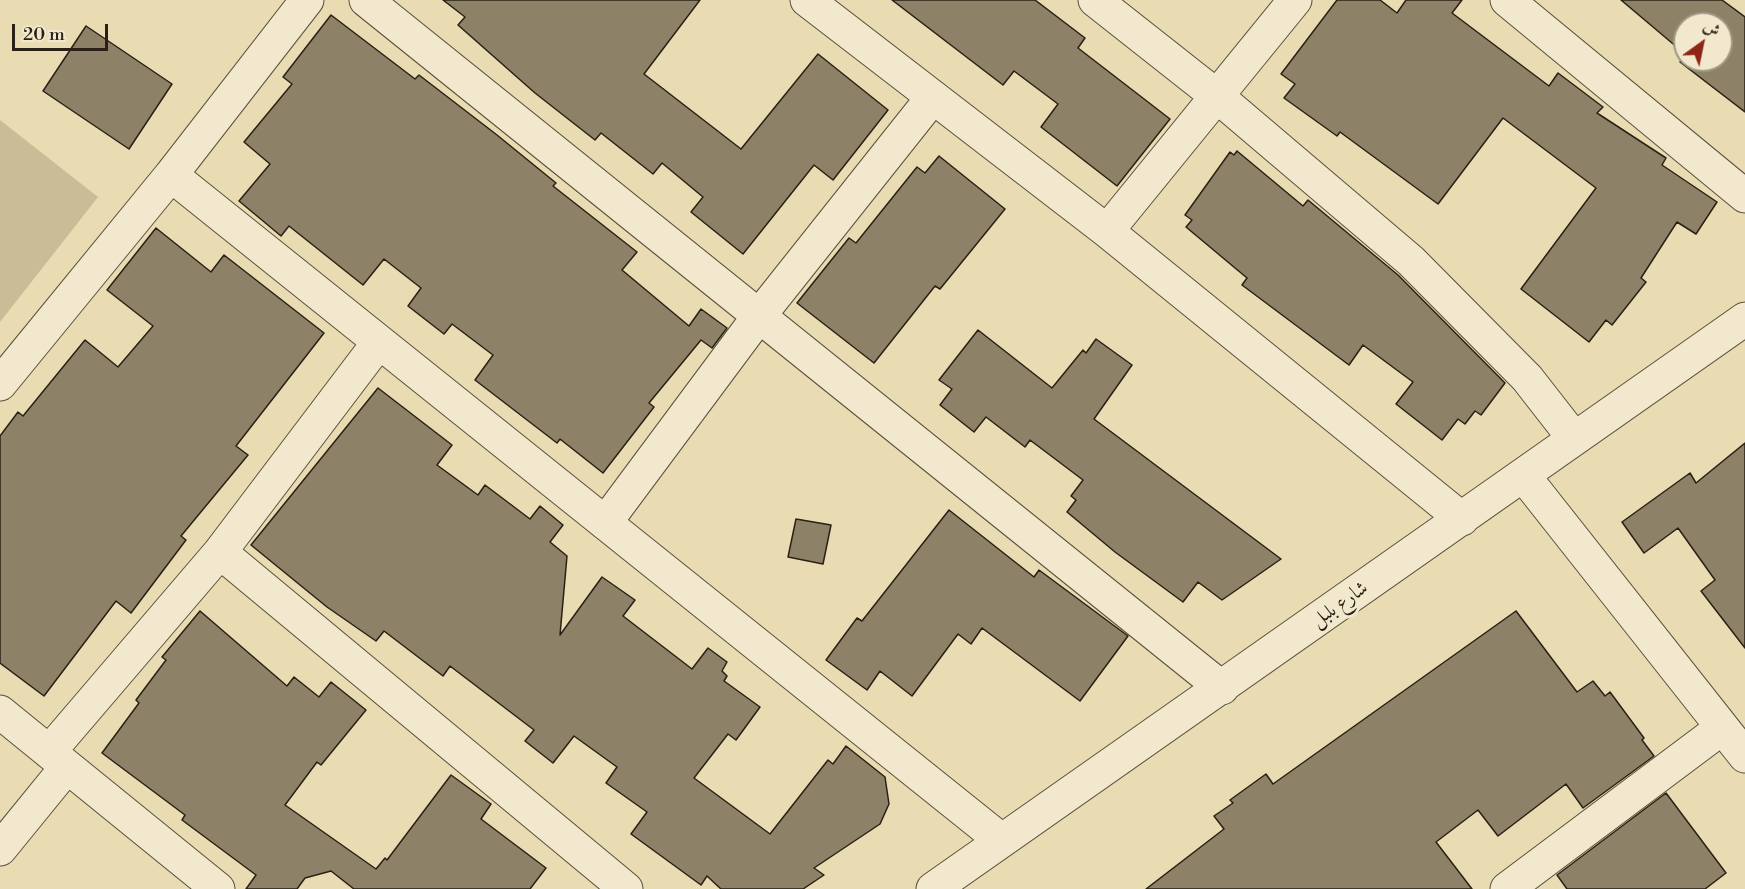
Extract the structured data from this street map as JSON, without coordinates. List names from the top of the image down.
{
  "streets": {
    "street": ["شارع بلبل"]
  },
  "scale_bar": "20 m",
  "north": "top right"
}
